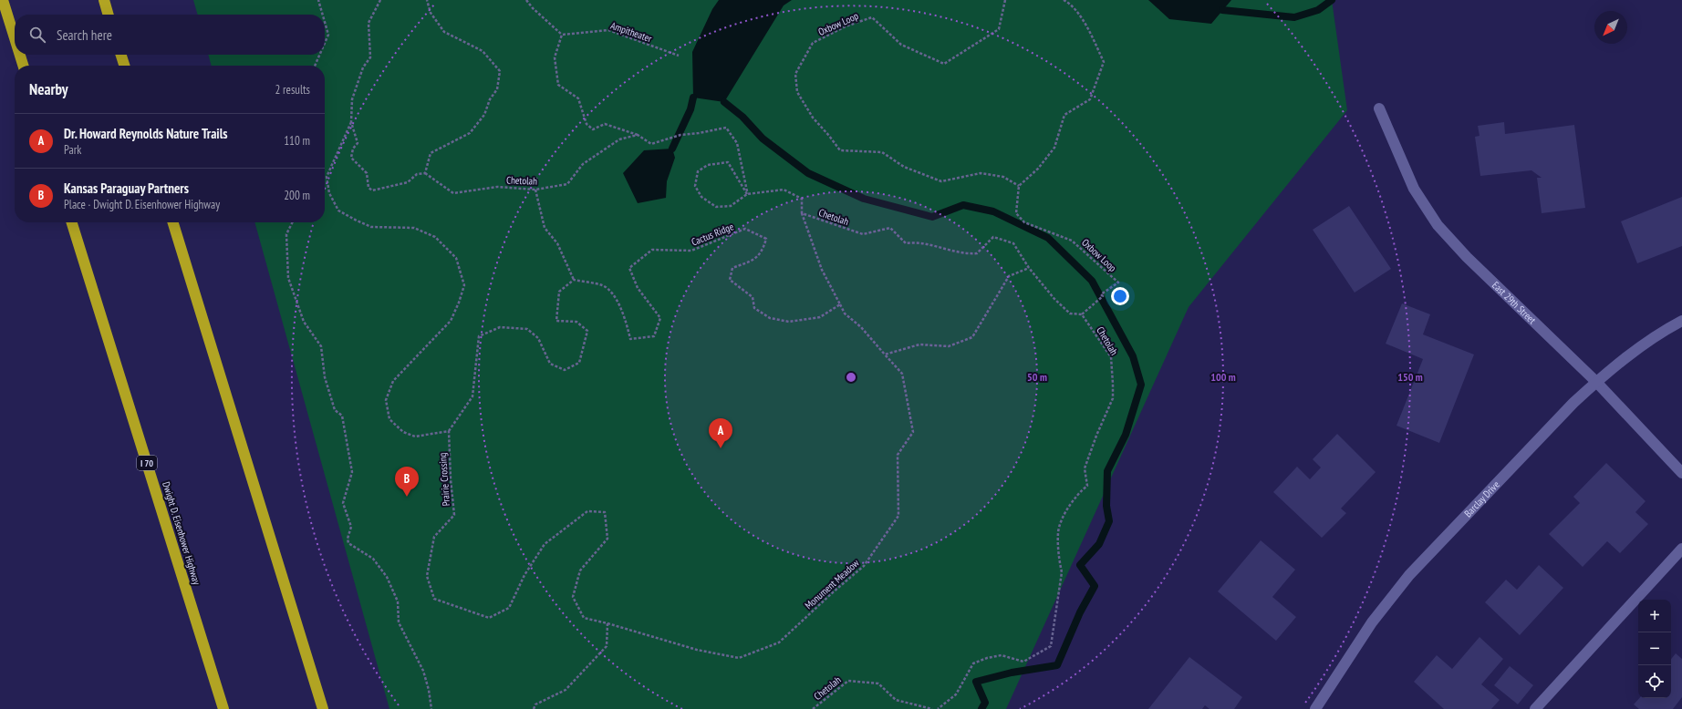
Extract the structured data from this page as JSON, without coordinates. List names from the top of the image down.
{
  "streets": {
    "highway": ["I 70", "Dwight D. Eisenhower Highway"],
    "street": ["East 29th Street", "Barclay Drive"],
    "path": [
      "Oxbow Loop",
      "Ampitheater",
      "Chetolah",
      "Cactus Ridge",
      "Prairie Crossing",
      "Monument Meadow"
    ]
  },
  "crossings": [
    ["Oxbow Loop", "Chetolah"],
    ["Cactus Ridge", "Monument Meadow"],
    ["East 29th Street", "Barclay Drive"],
    ["Prairie Crossing", "Monument Meadow"]
  ],
  "north": "bottom left",
  "page": {
    "search": "Search here",
    "heading": ["Nearby", "2 results"],
    "list": [
      {
        "mark": "A",
        "name": "Dr. Howard Reynolds Nature Trails",
        "note": "Park",
        "value": "110 m"
      },
      {
        "mark": "B",
        "name": "Kansas Paraguay Partners",
        "note": "Place · Dwight D. Eisenhower Highway",
        "value": "200 m"
      }
    ],
    "pins": ["A", "B"],
    "map_buttons": ["+", "−"]
  },
  "rings": ["50 m", "100 m", "150 m"]
}
